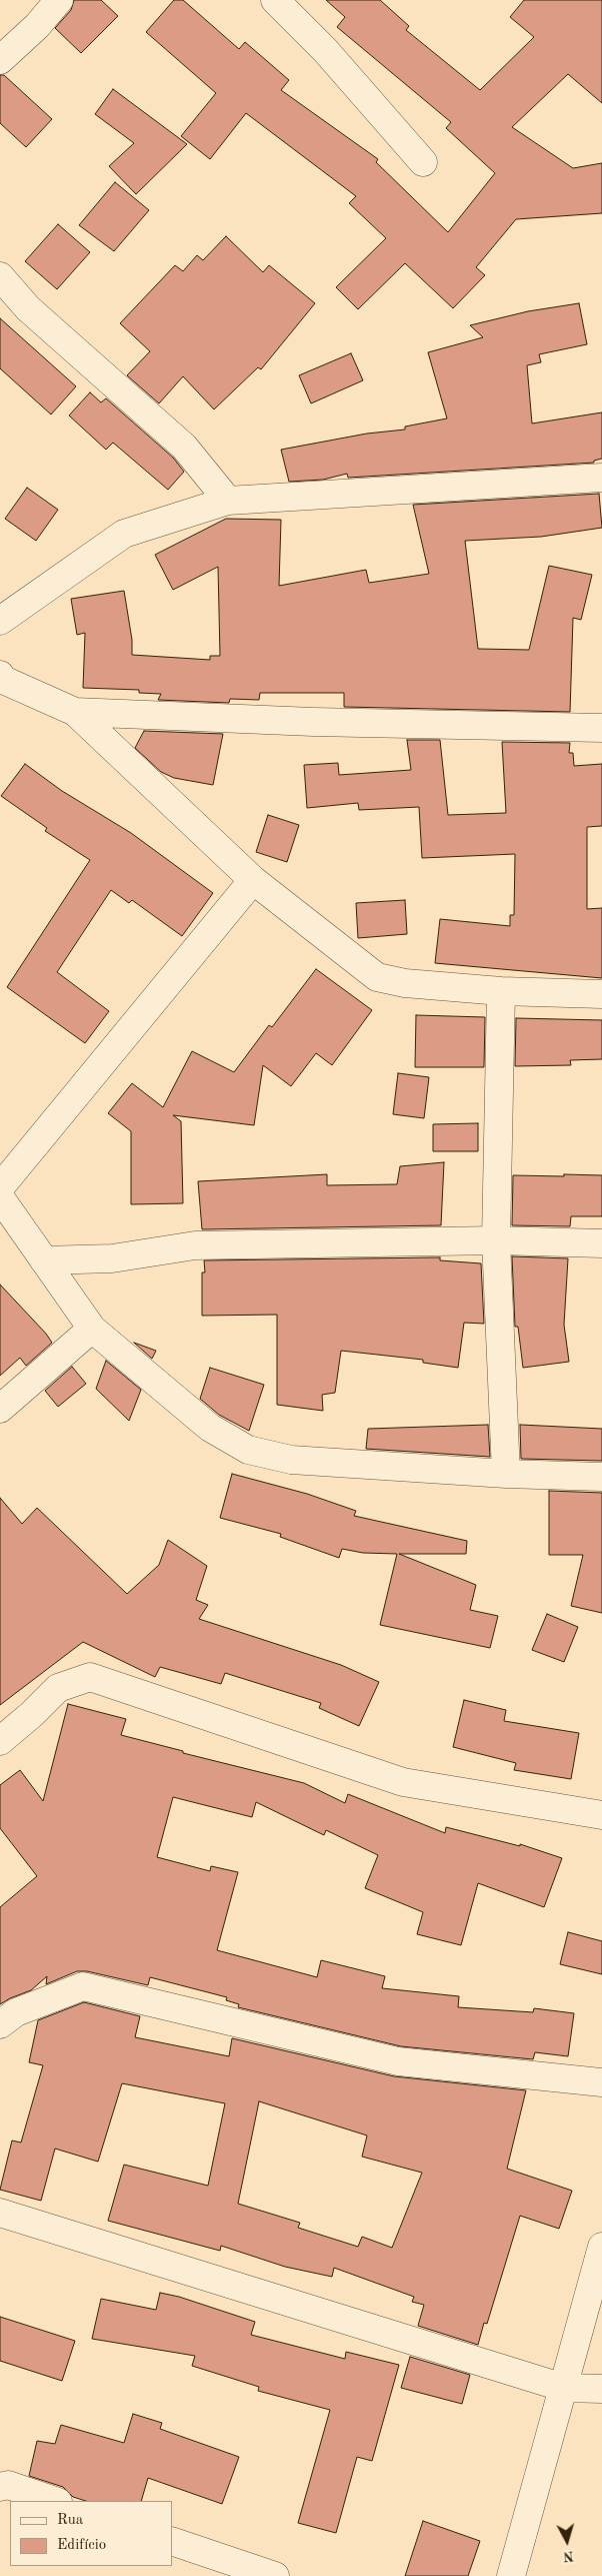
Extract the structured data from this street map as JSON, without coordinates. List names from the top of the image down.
{
  "legend": ["Rua", "Edifício"],
  "north": "bottom"
}
